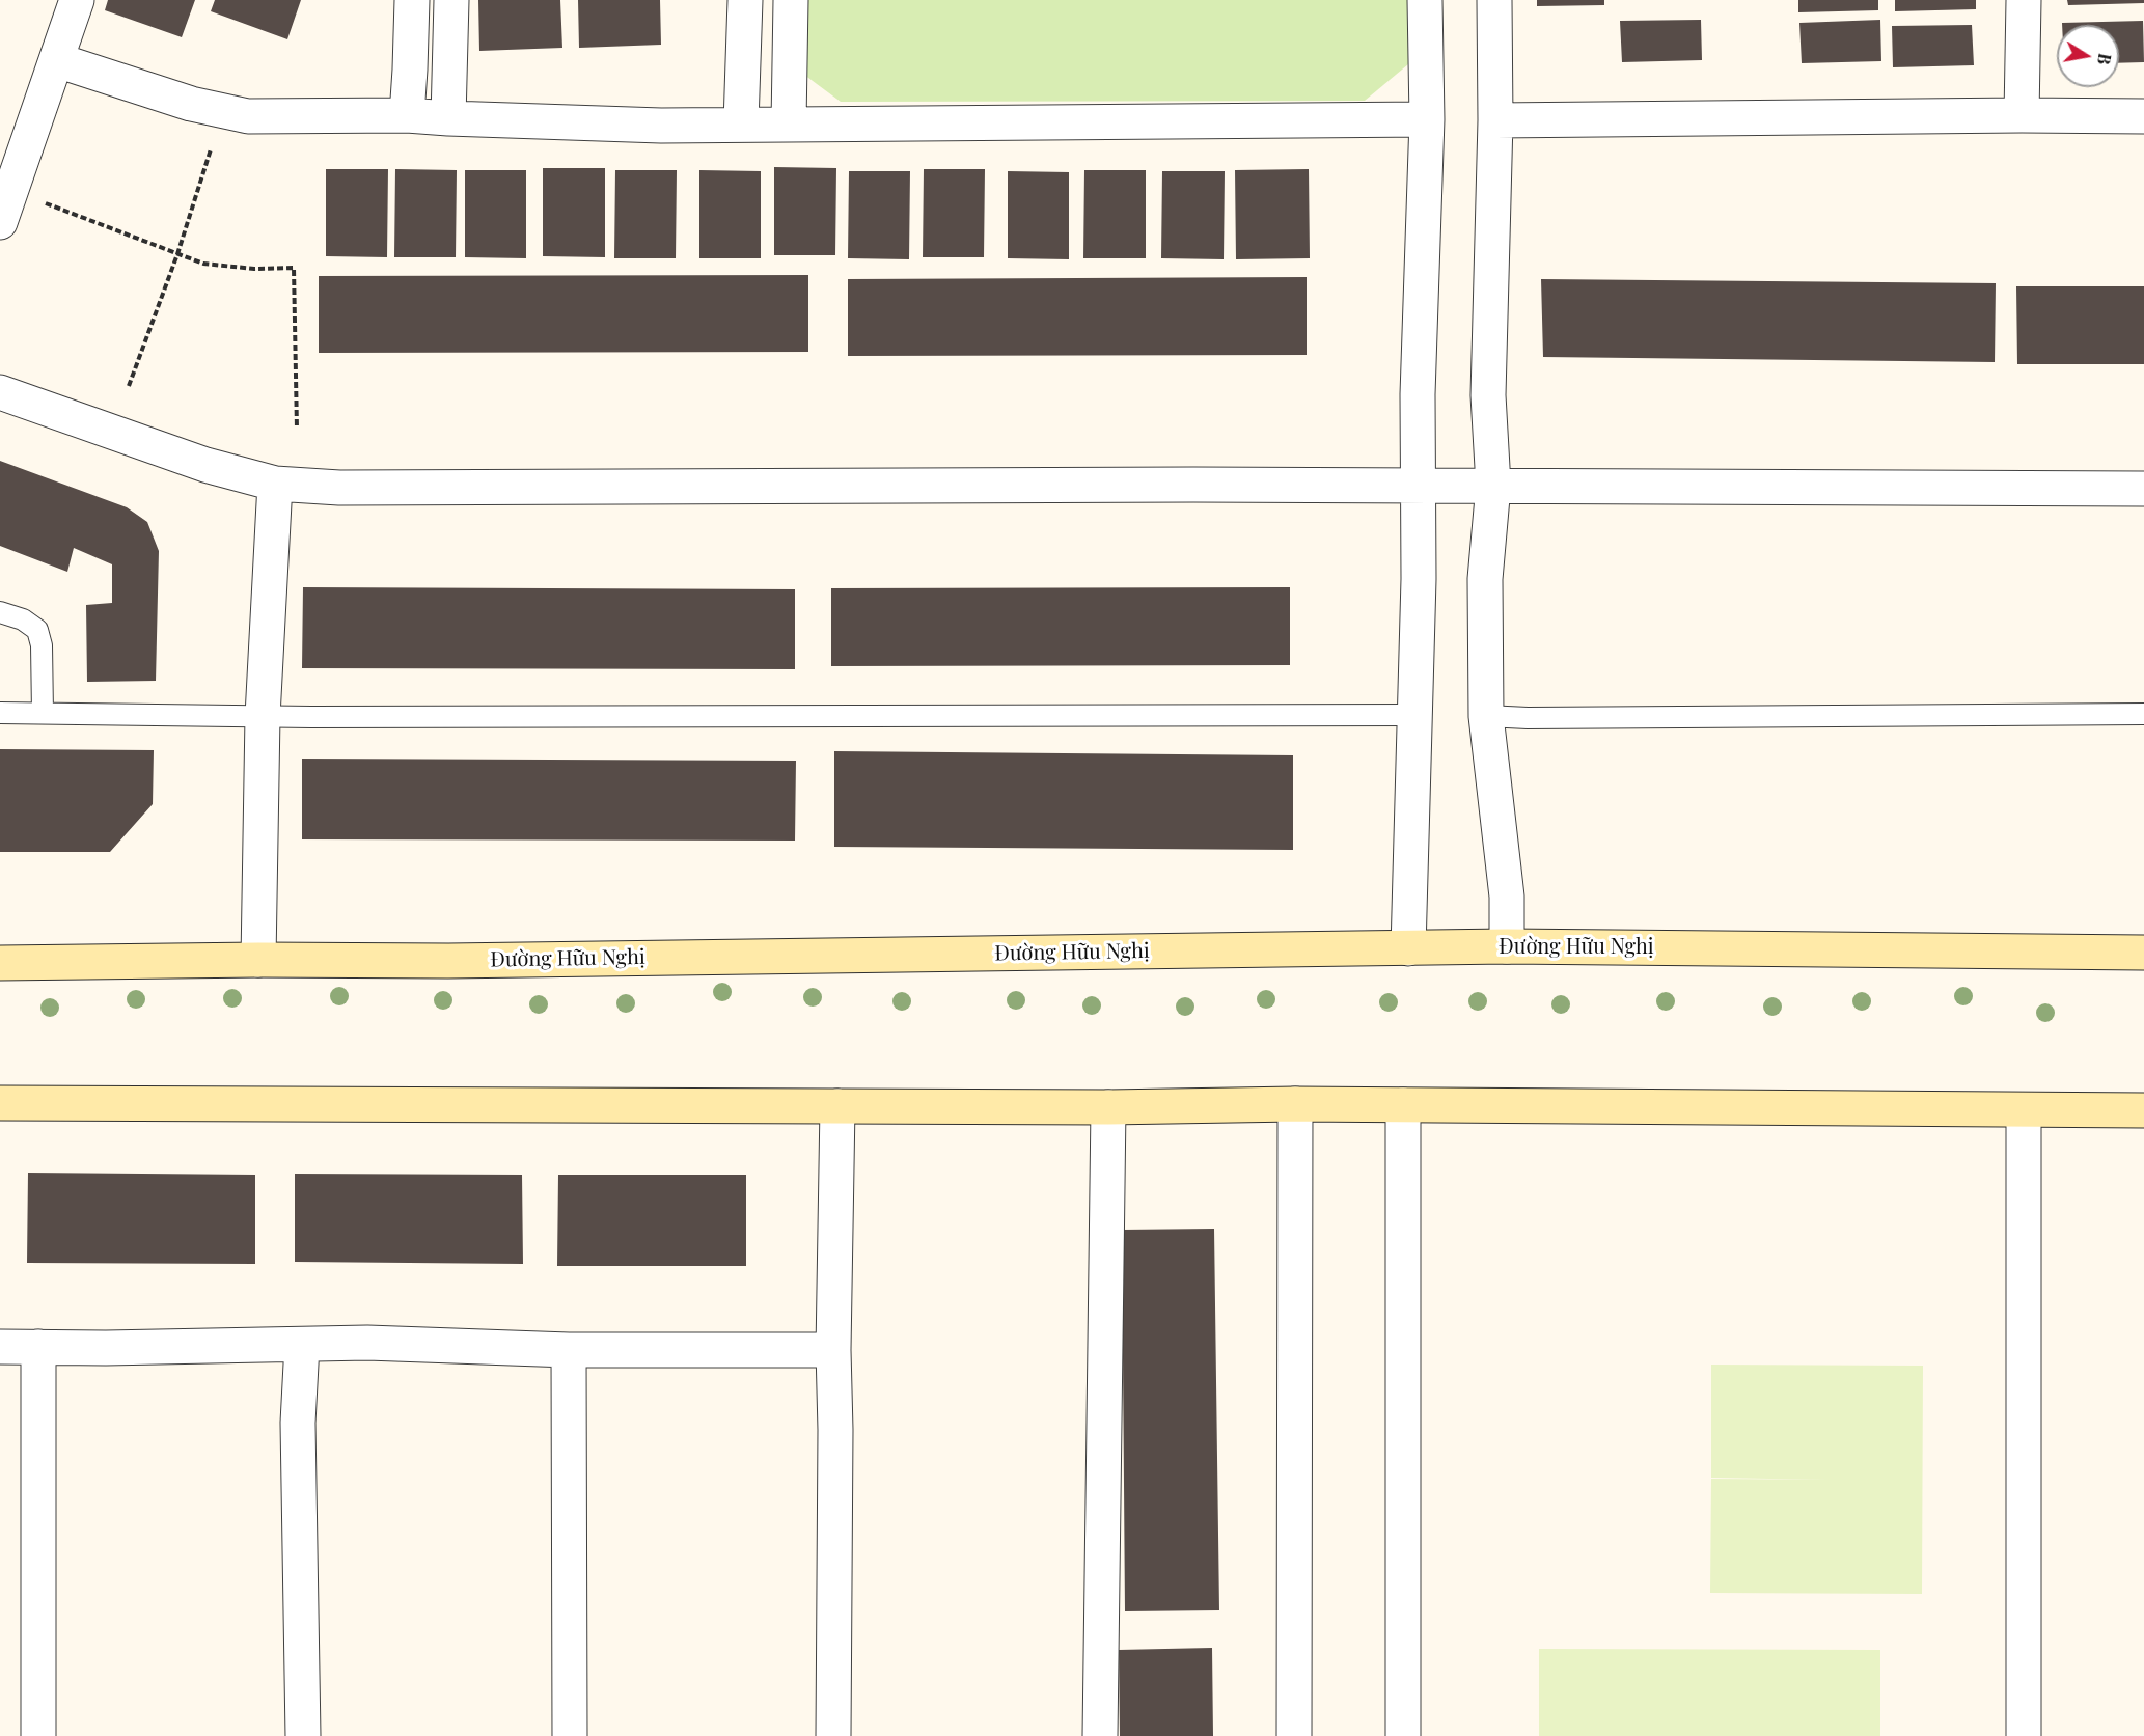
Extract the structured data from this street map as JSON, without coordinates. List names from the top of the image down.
{
  "streets": {
    "main road": ["Đường Hữu Nghị"]
  },
  "north": "right"
}
